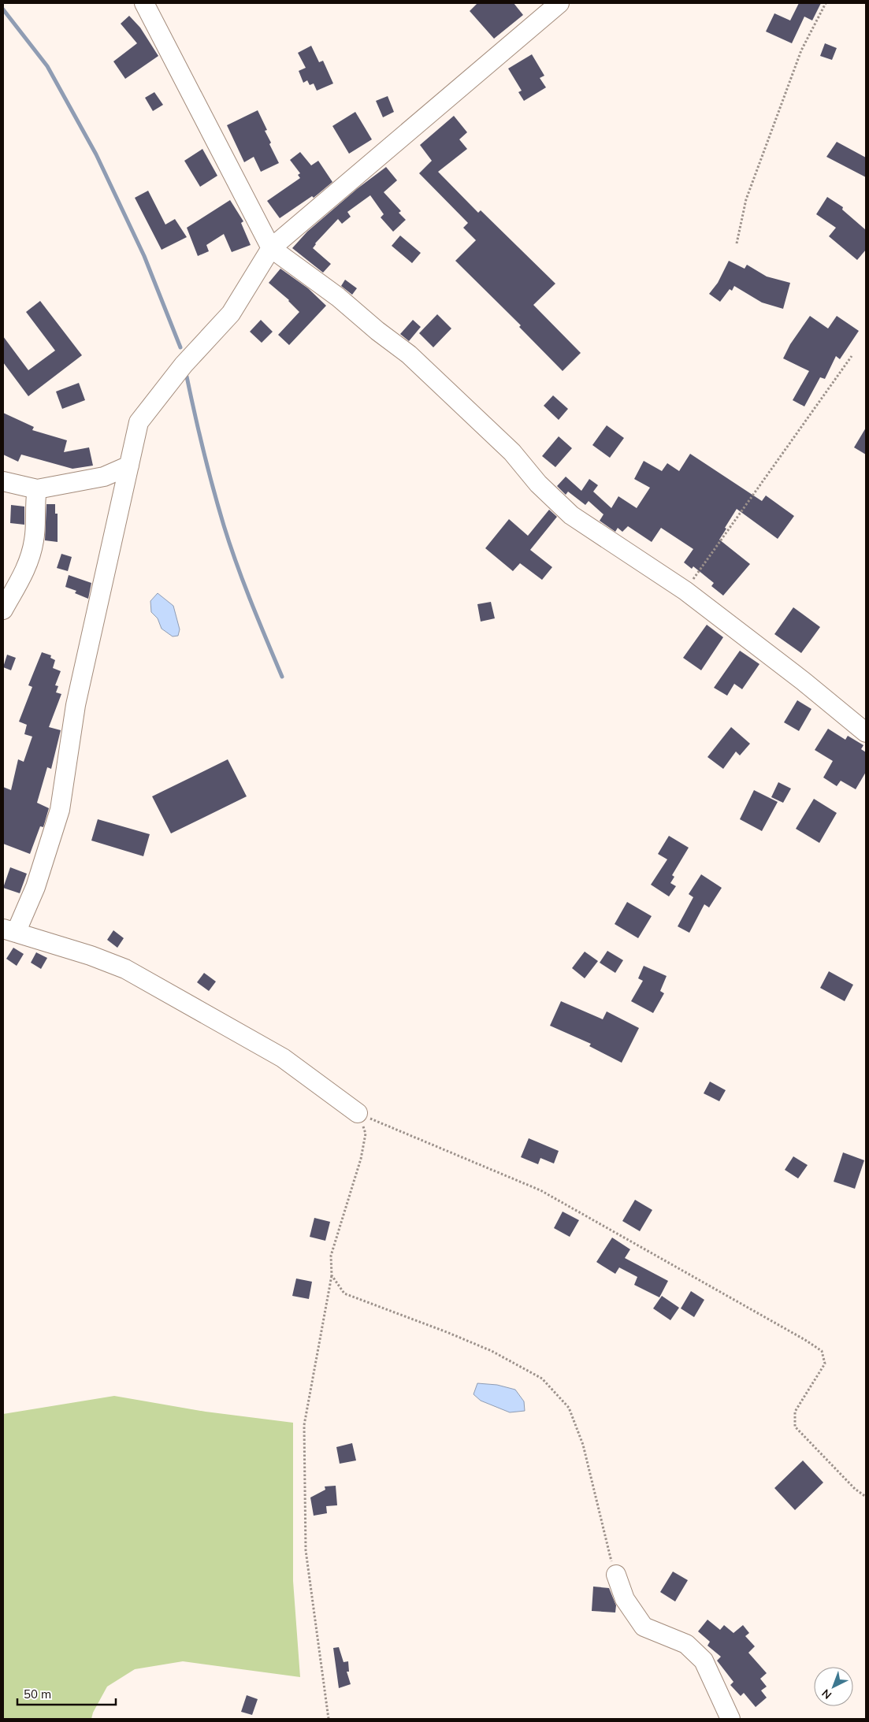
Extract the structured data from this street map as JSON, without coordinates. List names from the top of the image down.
{
  "scale_bar": "50 m",
  "north": "bottom left"
}
